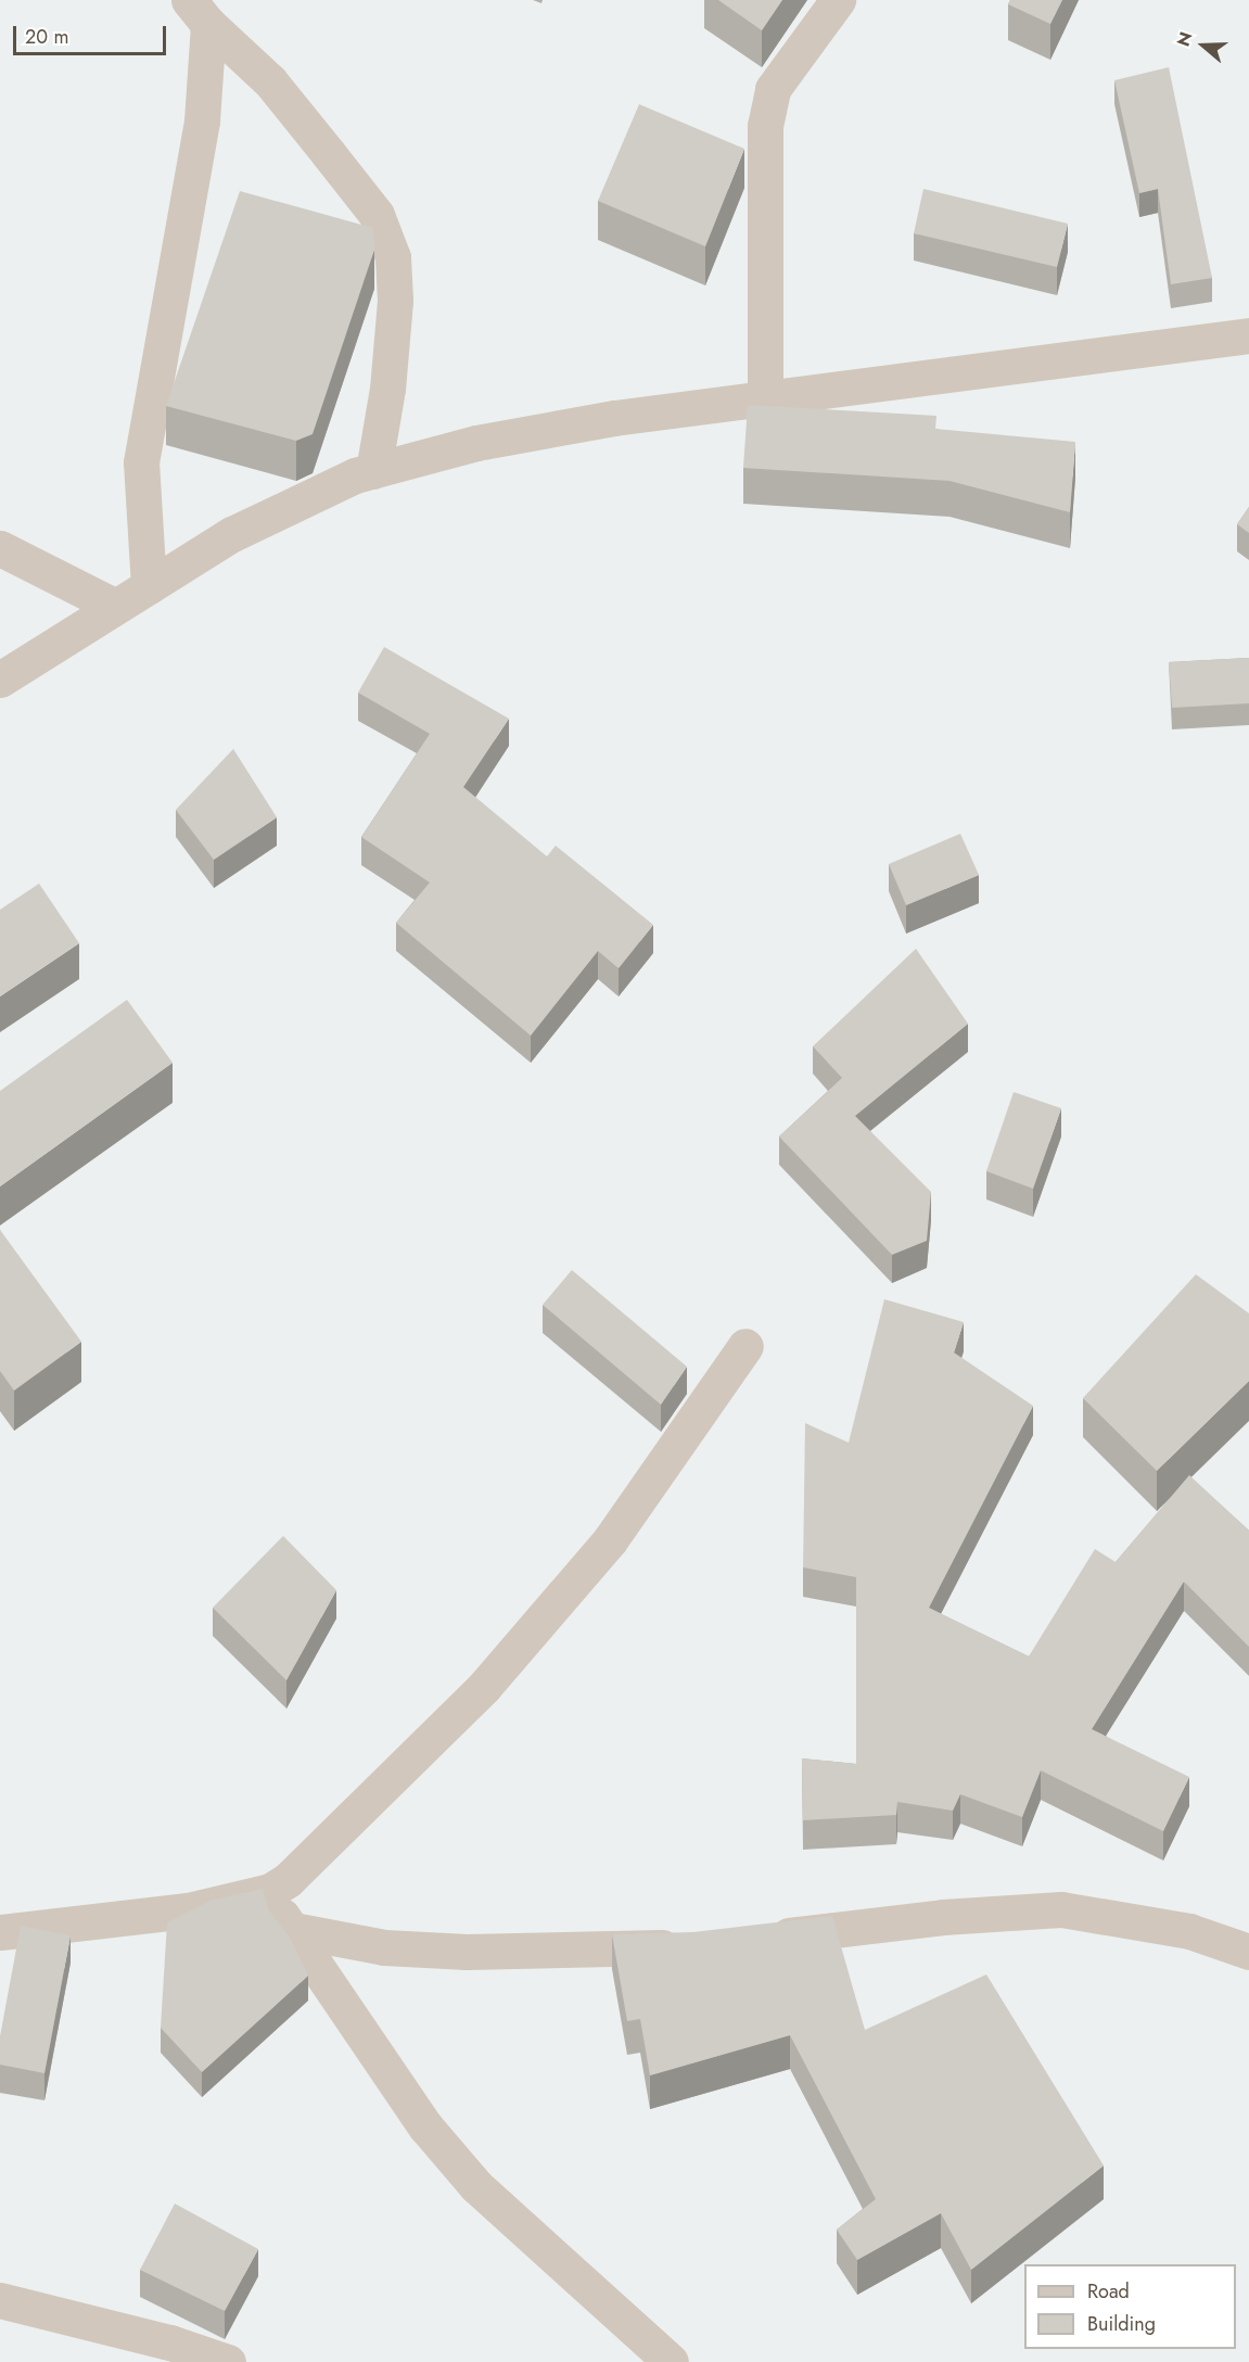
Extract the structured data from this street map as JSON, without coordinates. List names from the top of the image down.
{
  "legend": ["Road", "Building"],
  "scale_bar": "20 m",
  "north": "left"
}
